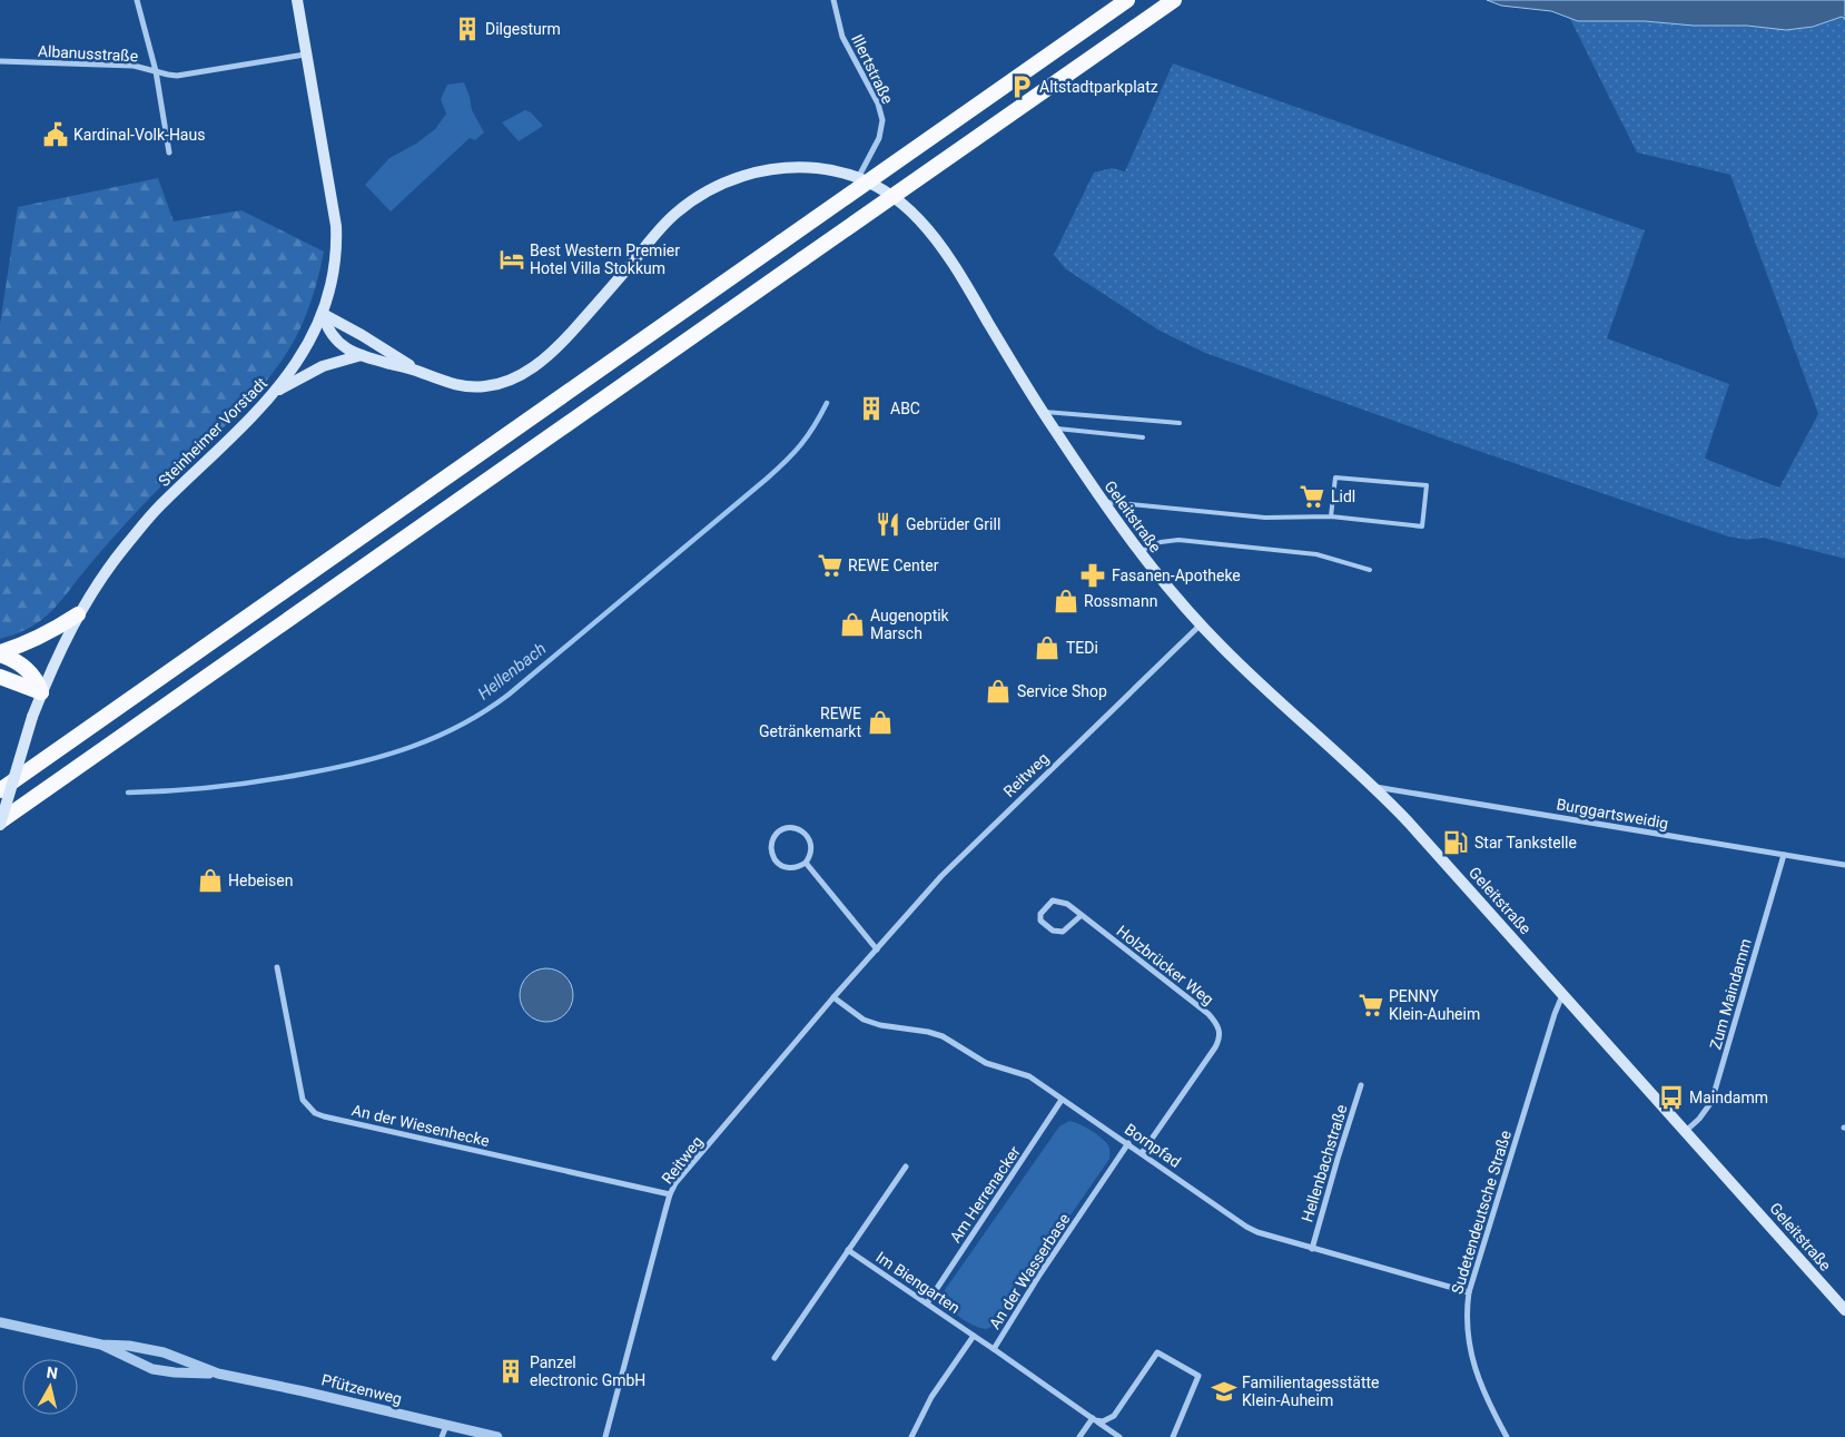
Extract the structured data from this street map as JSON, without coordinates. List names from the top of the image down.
{
  "streets": {
    "main road": ["Steinheimer Vorstadt", "Geleitstraße"],
    "street": [
      "Albanusstraße",
      "Illertstraße",
      "Reitweg",
      "Burggartsweidig",
      "Holzbrücker Weg",
      "Zum Maindamm",
      "An der Wiesenhecke",
      "Bornpfad",
      "Hellenbachstraße",
      "Am Herrenacker",
      "Sudetendeutsche Straße",
      "An der Wasserbase",
      "Im Biengarten",
      "Pfützenweg"
    ]
  },
  "crossings": [
    ["Albanusstraße", "Steinheimer Vorstadt"],
    ["Illertstraße", "Geleitstraße"],
    ["Steinheimer Vorstadt", "Geleitstraße"],
    ["Geleitstraße", "Reitweg"],
    ["Geleitstraße", "Burggartsweidig"],
    ["Geleitstraße", "Zum Maindamm"],
    ["Geleitstraße", "Sudetendeutsche Straße"],
    ["Reitweg", "An der Wiesenhecke"],
    ["Reitweg", "Bornpfad"],
    ["Burggartsweidig", "Zum Maindamm"],
    ["Holzbrücker Weg", "Bornpfad"],
    ["Bornpfad", "Hellenbachstraße"],
    ["Bornpfad", "Am Herrenacker"],
    ["Bornpfad", "Sudetendeutsche Straße"],
    ["Bornpfad", "An der Wasserbase"],
    ["Am Herrenacker", "Im Biengarten"],
    ["An der Wasserbase", "Im Biengarten"]
  ],
  "water": ["Hellenbach"],
  "places": {
    "building": ["Dilgesturm", "ABC", "Panzel electronic GmbH"],
    "parking": ["Altstadtparkplatz"],
    "public building": ["Kardinal-Volk-Haus"],
    "hotel": ["Best Western Premier Hotel Villa Stokkum"],
    "supermarket": ["Lidl", "REWE Center", "PENNY Klein-Auheim"],
    "restaurant": ["Gebrüder Grill"],
    "pharmacy": ["Fasanen-Apotheke"],
    "shop": [
      "Rossmann",
      "Augenoptik Marsch",
      "TEDi",
      "Service Shop",
      "REWE Getränkemarkt",
      "Hebeisen"
    ],
    "fuel station": ["Star Tankstelle"],
    "bus stop": ["Maindamm"],
    "school or university": ["Familientagesstätte Klein-Auheim"]
  },
  "north": "top"
}
